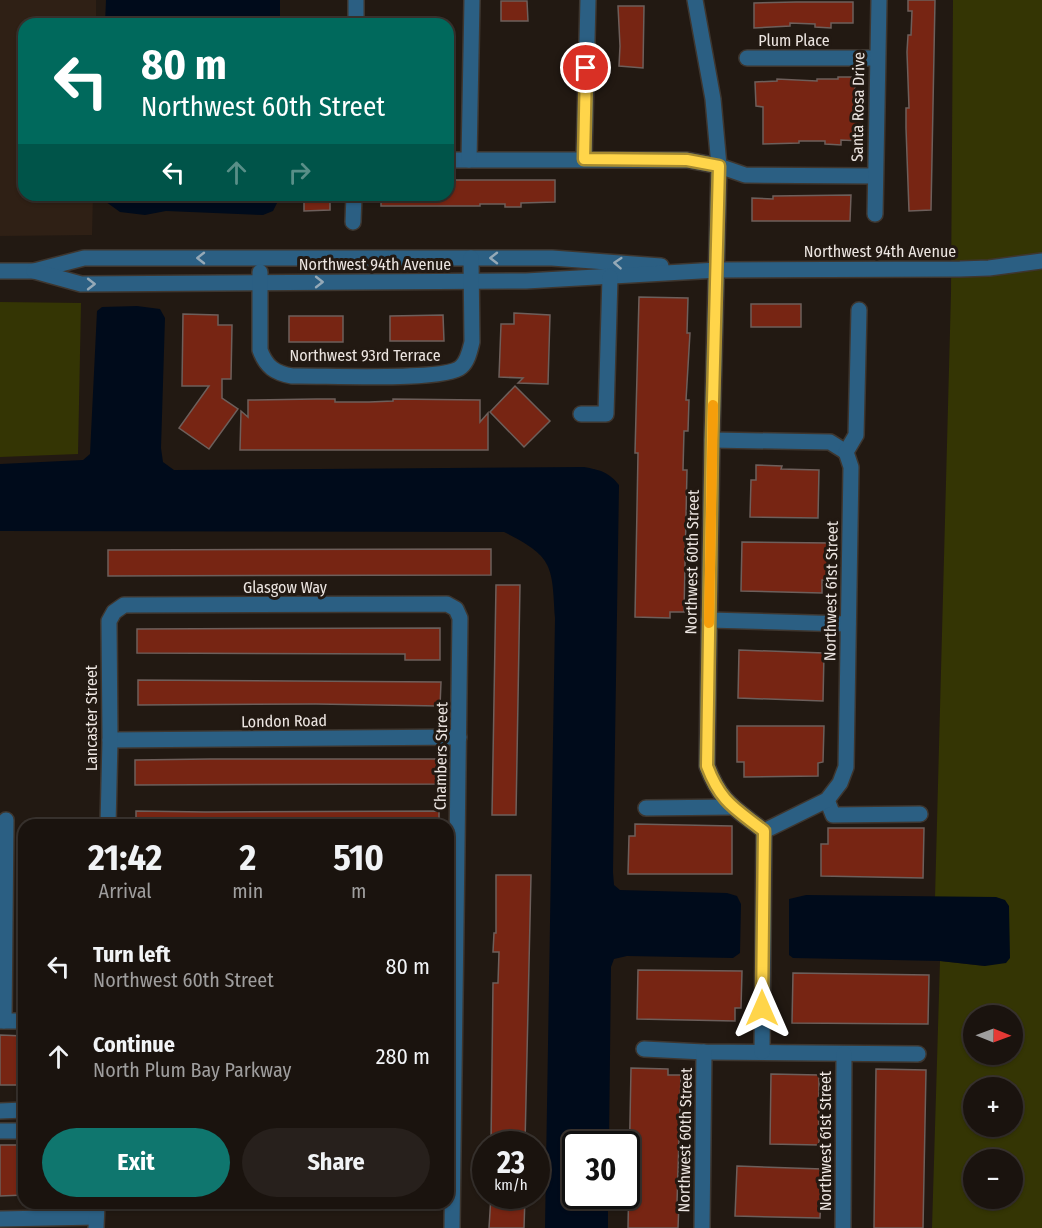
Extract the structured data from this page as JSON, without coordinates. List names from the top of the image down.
{
  "streets": {
    "street": [
      "Plum Place",
      "Santa Rosa Drive",
      "Northwest 94th Avenue",
      "Northwest 93rd Terrace",
      "Northwest 60th Street",
      "Glasgow Way",
      "Northwest 61st Street",
      "Lancaster Street",
      "London Road",
      "Chambers Street"
    ]
  },
  "crossings": [
    ["Plum Place", "Santa Rosa Drive"],
    ["Northwest 94th Avenue", "Northwest 93rd Terrace"],
    ["Northwest 94th Avenue", "Northwest 60th Street"],
    ["Northwest 60th Street", "Northwest 61st Street"],
    ["Glasgow Way", "Lancaster Street"],
    ["Glasgow Way", "Chambers Street"],
    ["Lancaster Street", "London Road"],
    ["London Road", "Chambers Street"]
  ],
  "north": "right",
  "page": {
    "turn": ["80 m", "Northwest 60th Street"],
    "eta": [
      "21:42",
      "Arrival",
      "2",
      "min",
      "510",
      "m"
    ],
    "list": [
      {
        "name": "Turn left",
        "note": "Northwest 60th Street",
        "value": "80 m"
      },
      {
        "name": "Continue",
        "note": "North Plum Bay Parkway",
        "value": "280 m"
      }
    ],
    "map_buttons": ["+", "−"],
    "buttons": ["Exit", "Share"],
    "speed": "23 km/h",
    "limit": "30"
  }
}
